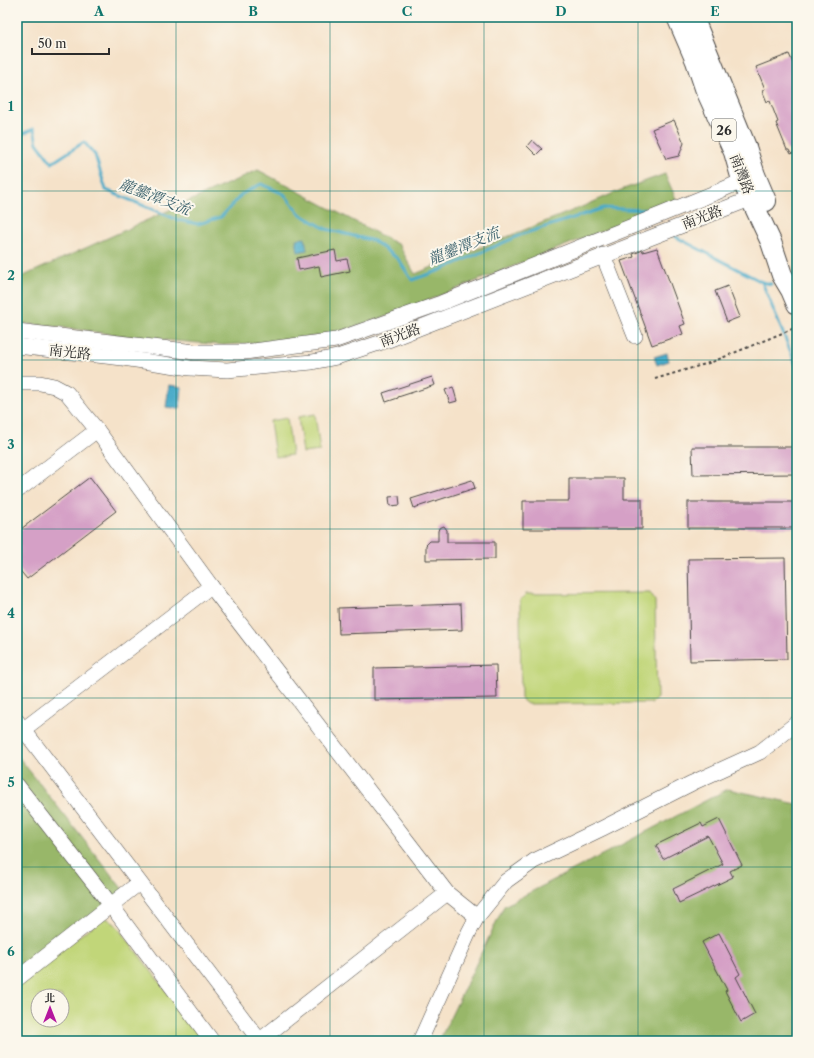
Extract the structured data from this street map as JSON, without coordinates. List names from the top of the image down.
{
  "streets": {
    "main road": ["26", "南灣路"],
    "street": ["南光路"]
  },
  "crossings": [
    ["26", "南灣路"],
    ["南灣路", "南光路"]
  ],
  "water": ["龍鑾潭支流"],
  "scale_bar": "50 m",
  "north": "top",
  "grid": {
    "columns": [
      "A",
      "B",
      "C",
      "D",
      "E"
    ],
    "rows": [
      "1",
      "2",
      "3",
      "4",
      "5",
      "6"
    ]
  }
}
